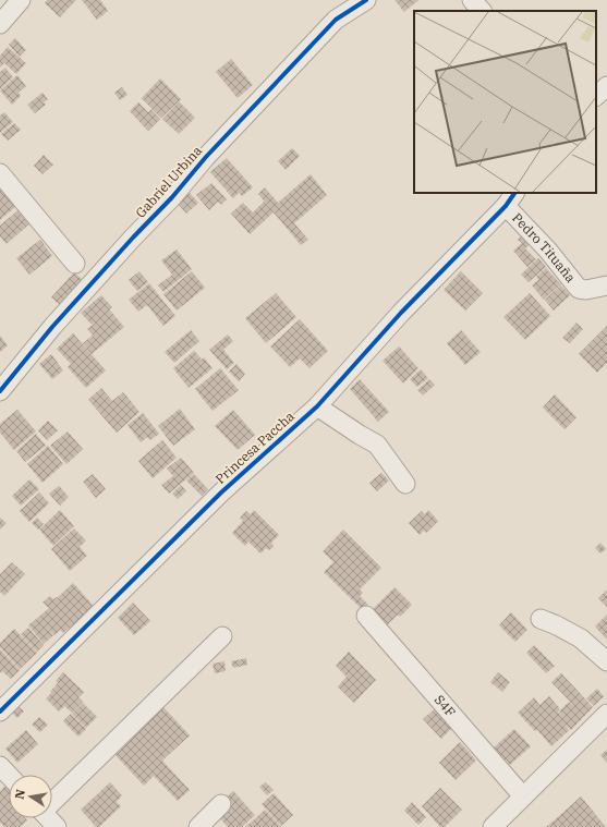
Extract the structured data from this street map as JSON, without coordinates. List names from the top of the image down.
{
  "streets": {
    "street": [
      "Gabriel Urbina",
      "Pedro Tituaña",
      "Princesa Paccha",
      "S4F"
    ]
  },
  "crossings": [
    ["Pedro Tituaña", "Princesa Paccha"]
  ],
  "north": "left"
}
